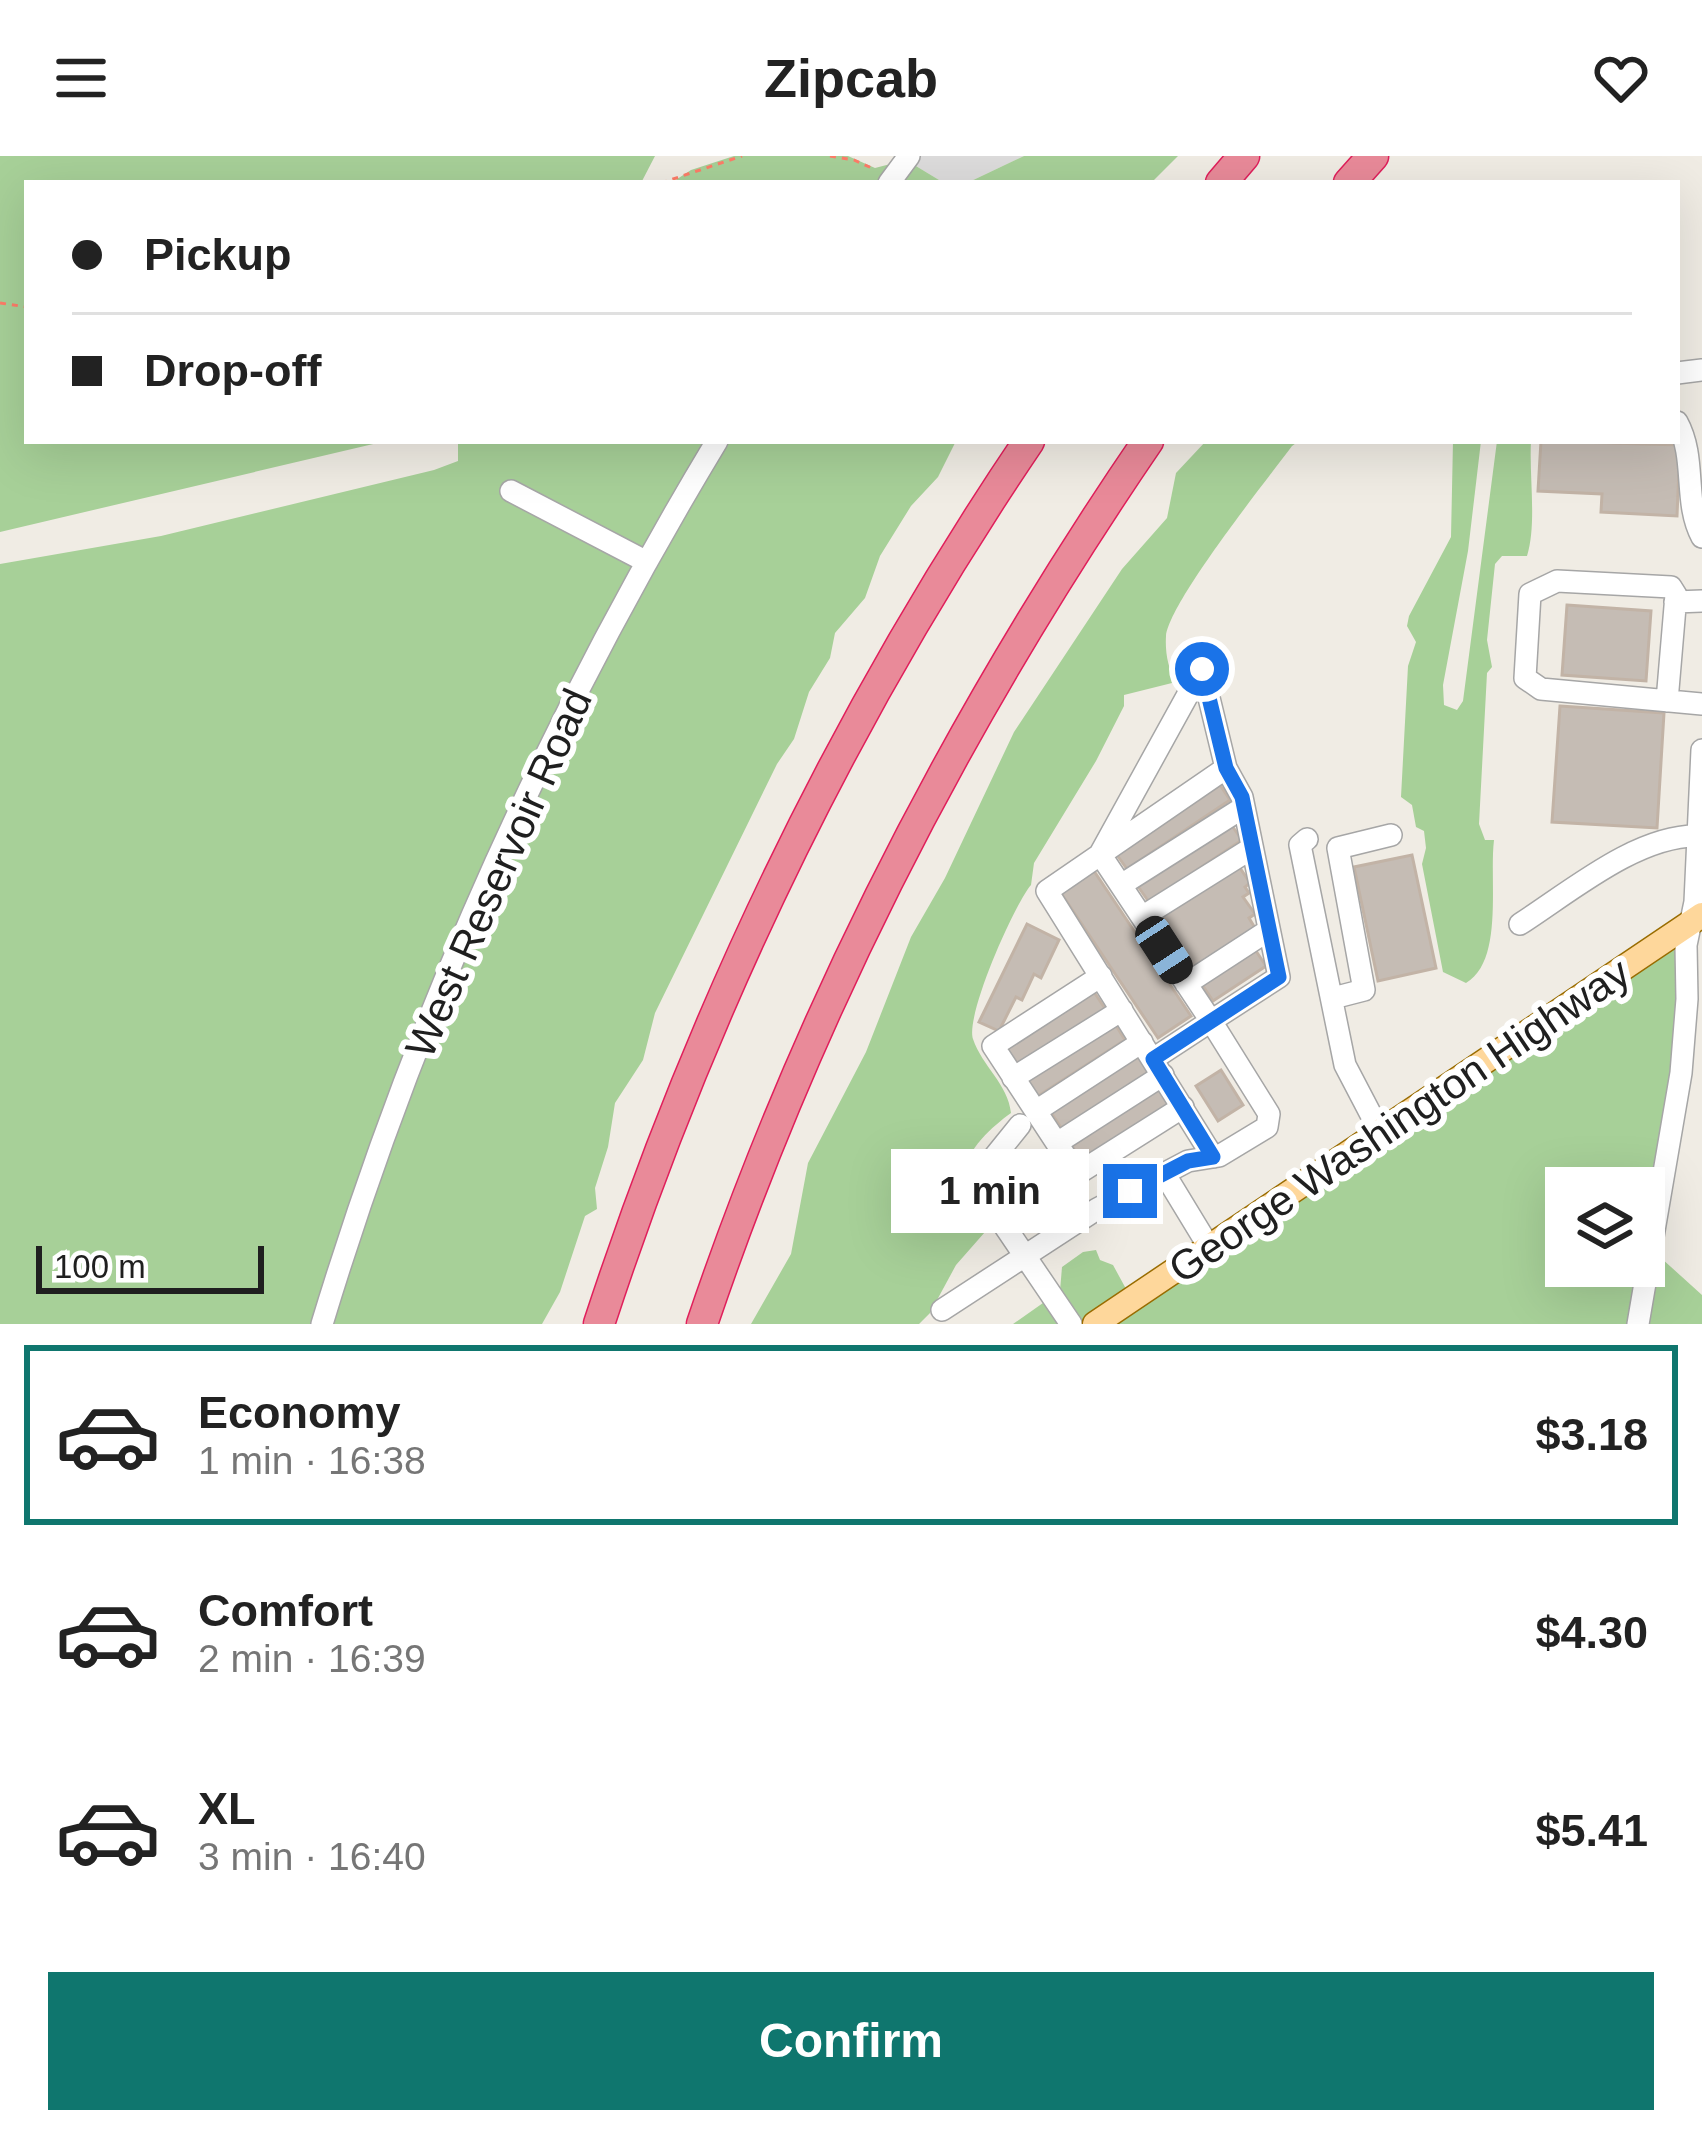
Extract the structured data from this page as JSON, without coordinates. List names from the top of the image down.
{
  "streets": {
    "main road": ["George Washington Highway"],
    "street": ["West Reservoir Road"]
  },
  "scale_bar": "100 m",
  "page": {
    "header": "Zipcab",
    "banner": ["Pickup", "Drop-off"],
    "bubble": "1 min",
    "scale": "100 m",
    "list": [
      {
        "name": "Economy",
        "note": "1 min · 16:38",
        "value": "$3.18"
      },
      {
        "name": "Comfort",
        "note": "2 min · 16:39",
        "value": "$4.30"
      },
      {
        "name": "XL",
        "note": "3 min · 16:40",
        "value": "$5.41"
      }
    ],
    "buttons": "Confirm"
  }
}
